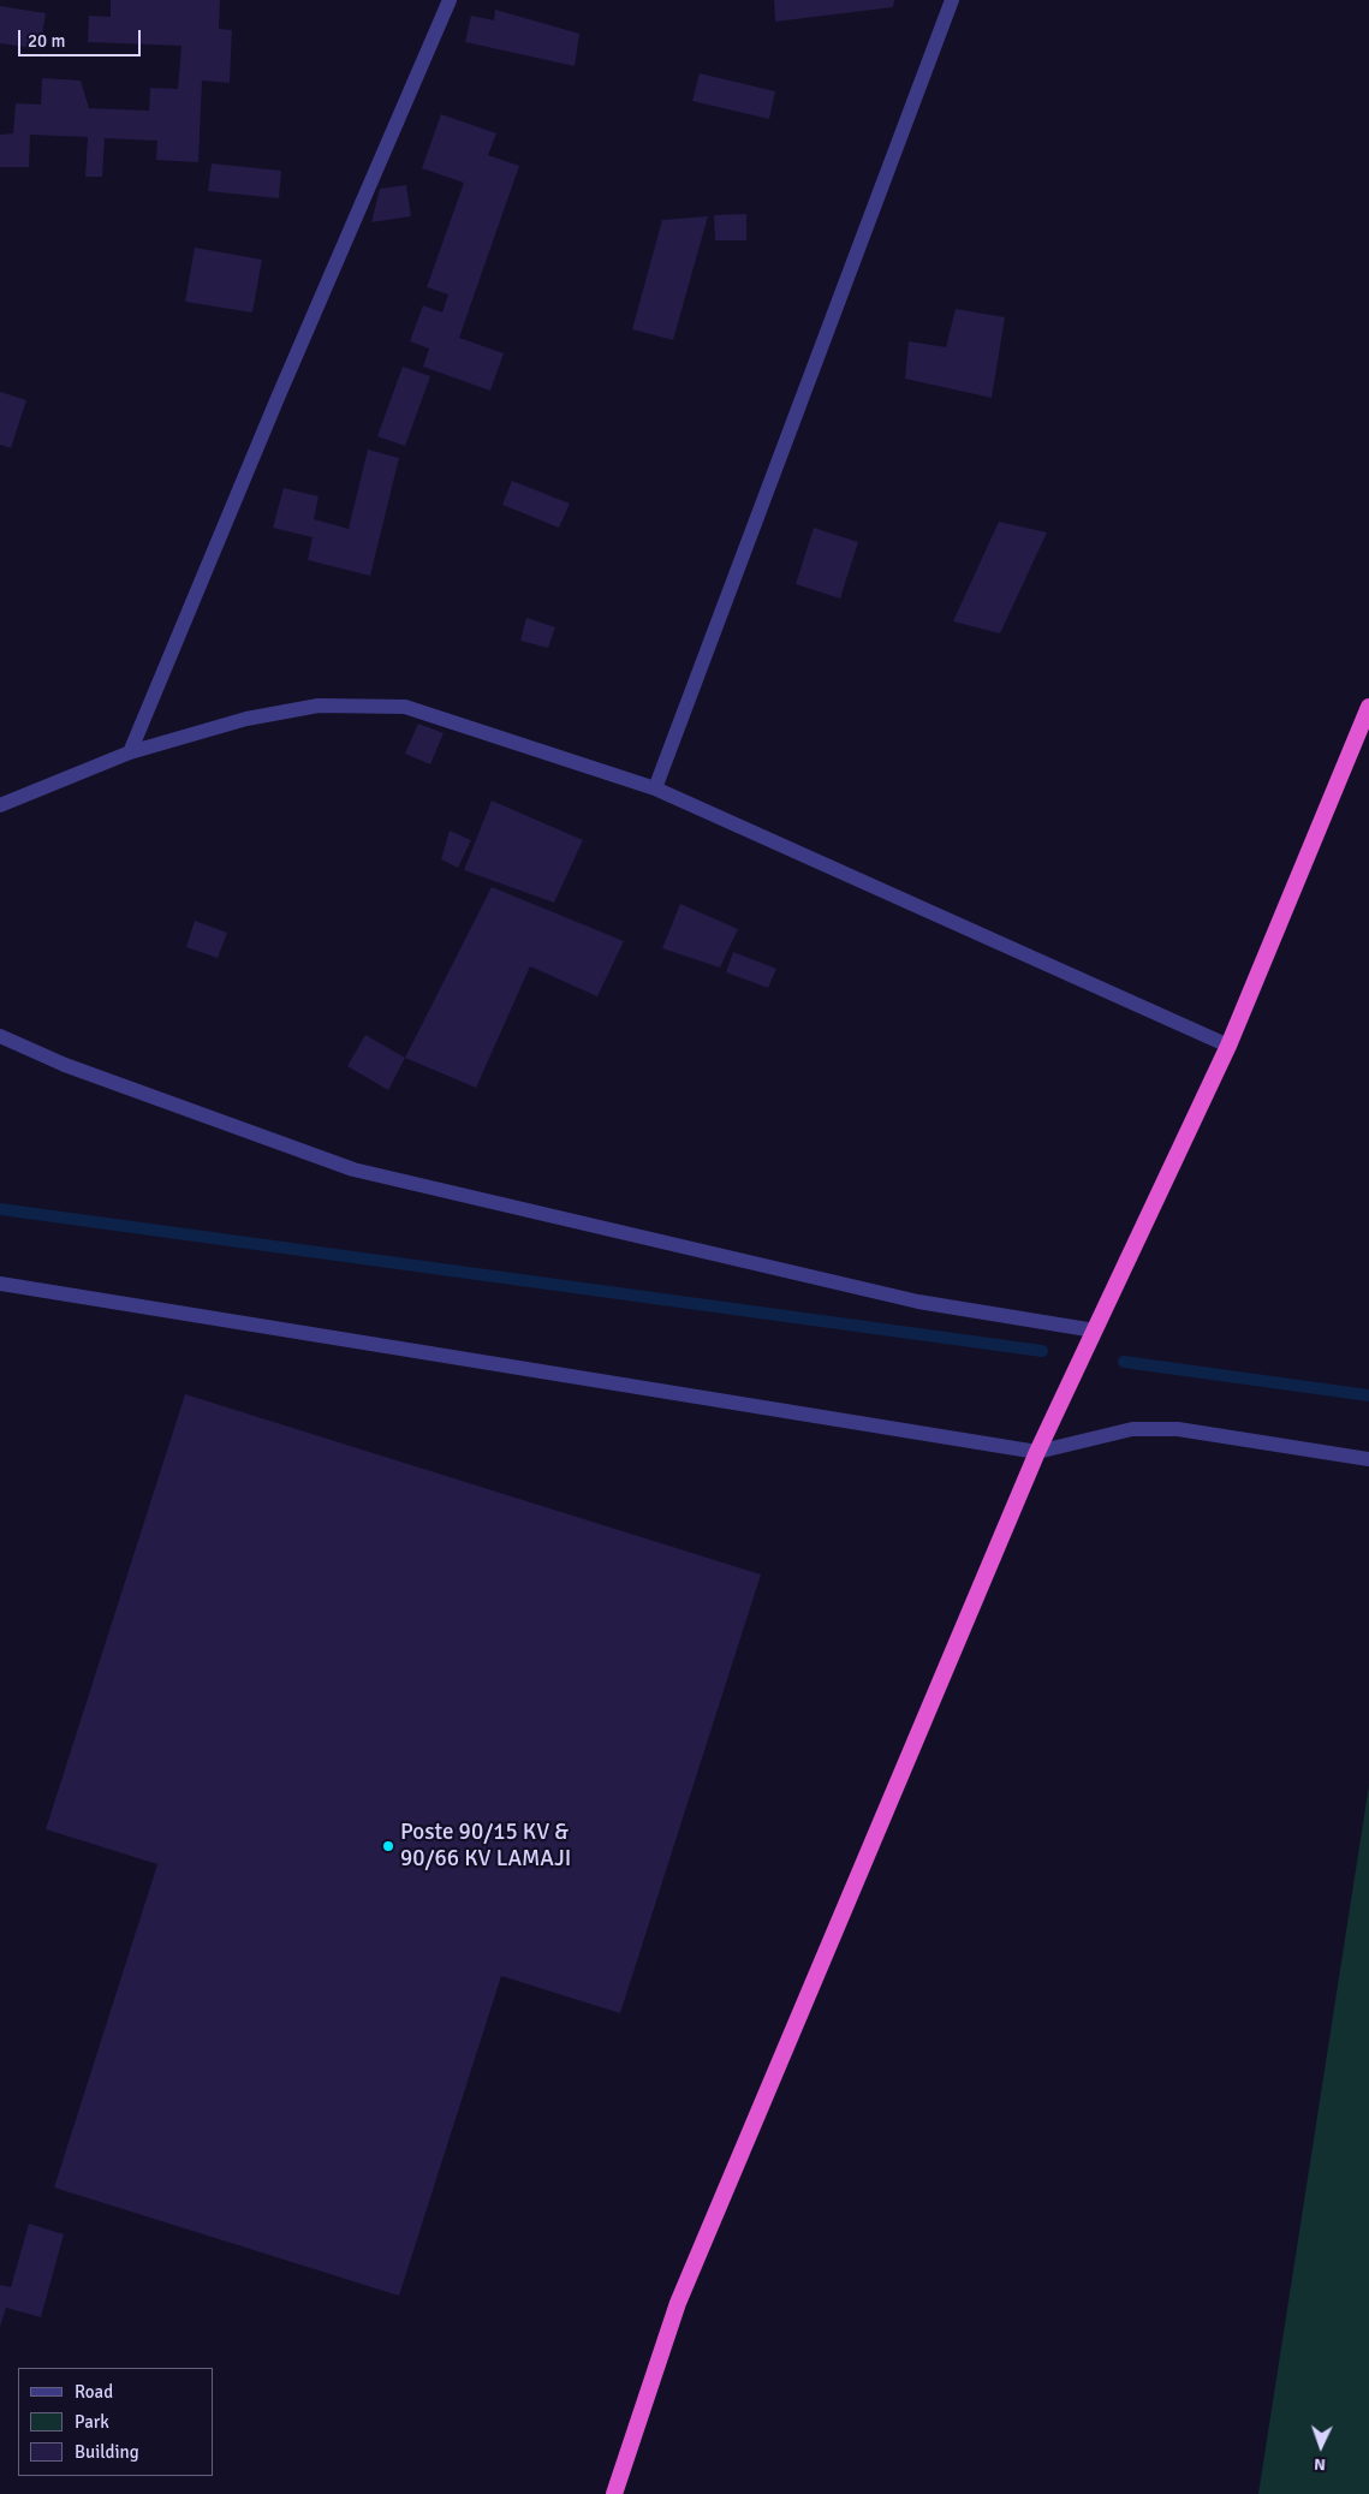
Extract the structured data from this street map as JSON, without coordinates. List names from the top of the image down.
{
  "places": ["Poste 90/15 KV & 90/66 KV LAMAJI"],
  "legend": ["Road", "Park", "Building"],
  "scale_bar": "20 m",
  "north": "bottom"
}
